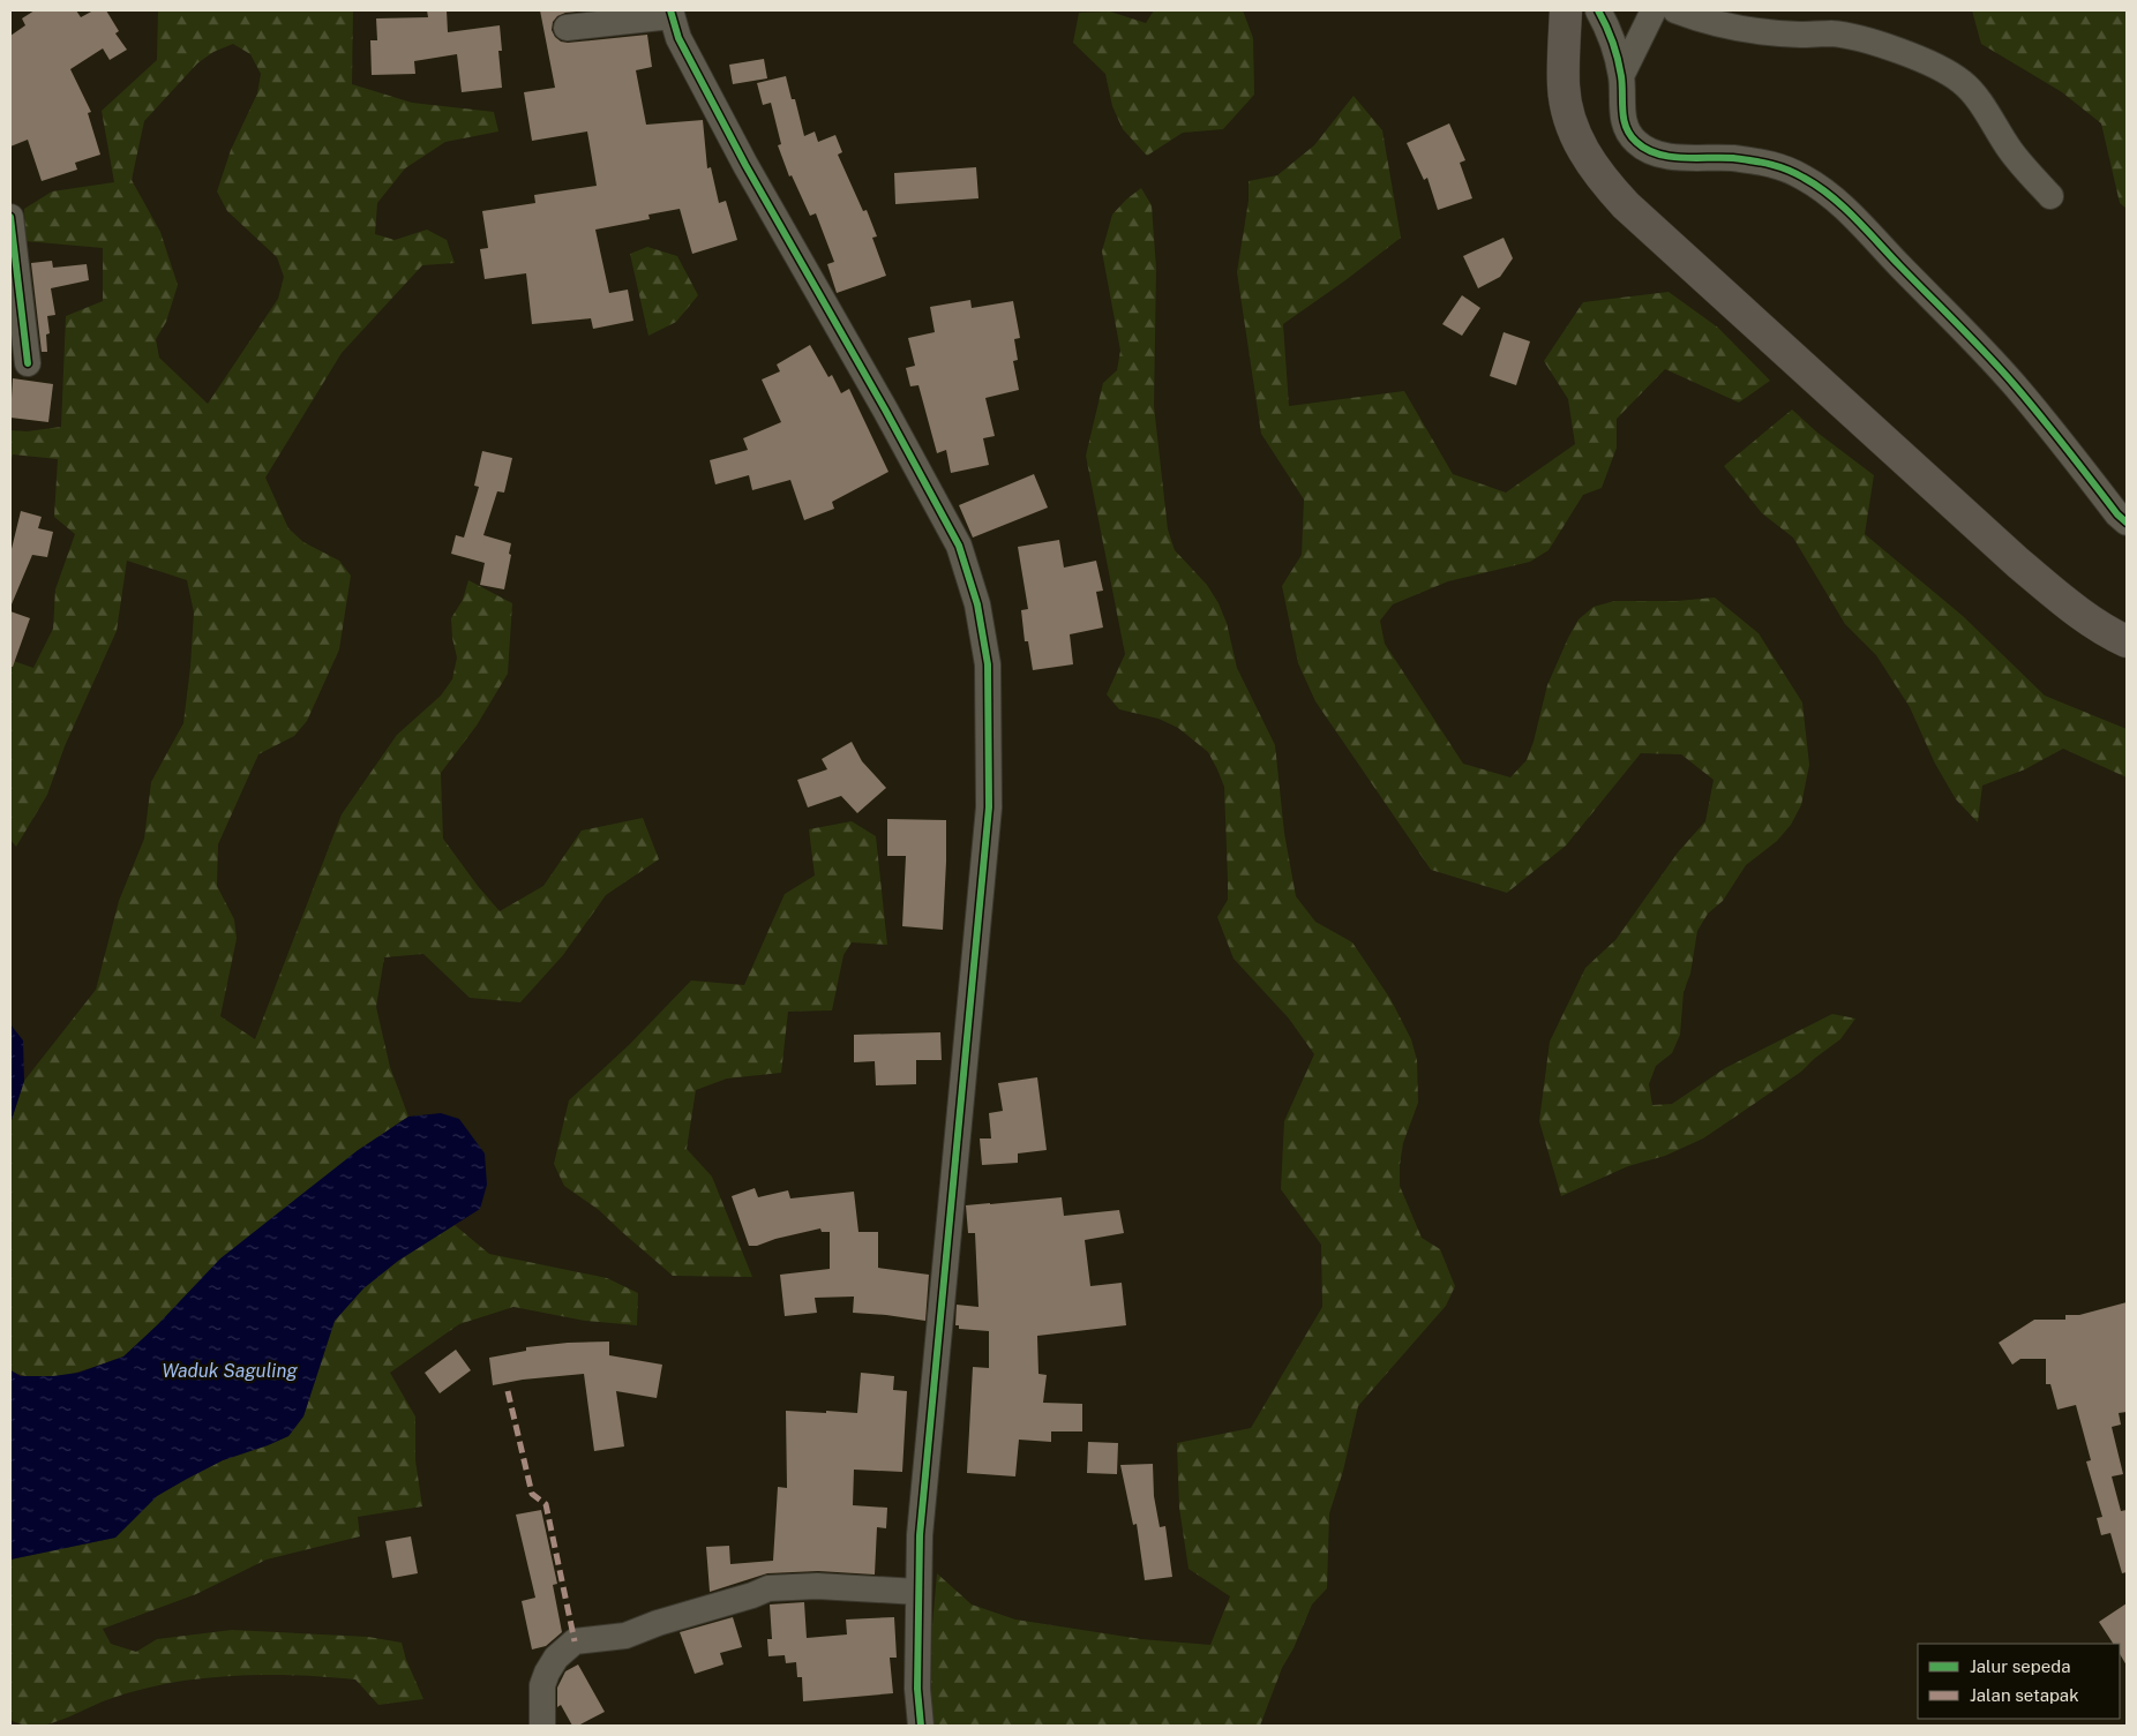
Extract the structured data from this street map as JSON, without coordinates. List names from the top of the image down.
{
  "water": ["Waduk Saguling"],
  "legend": ["Jalur sepeda", "Jalan setapak"]
}
